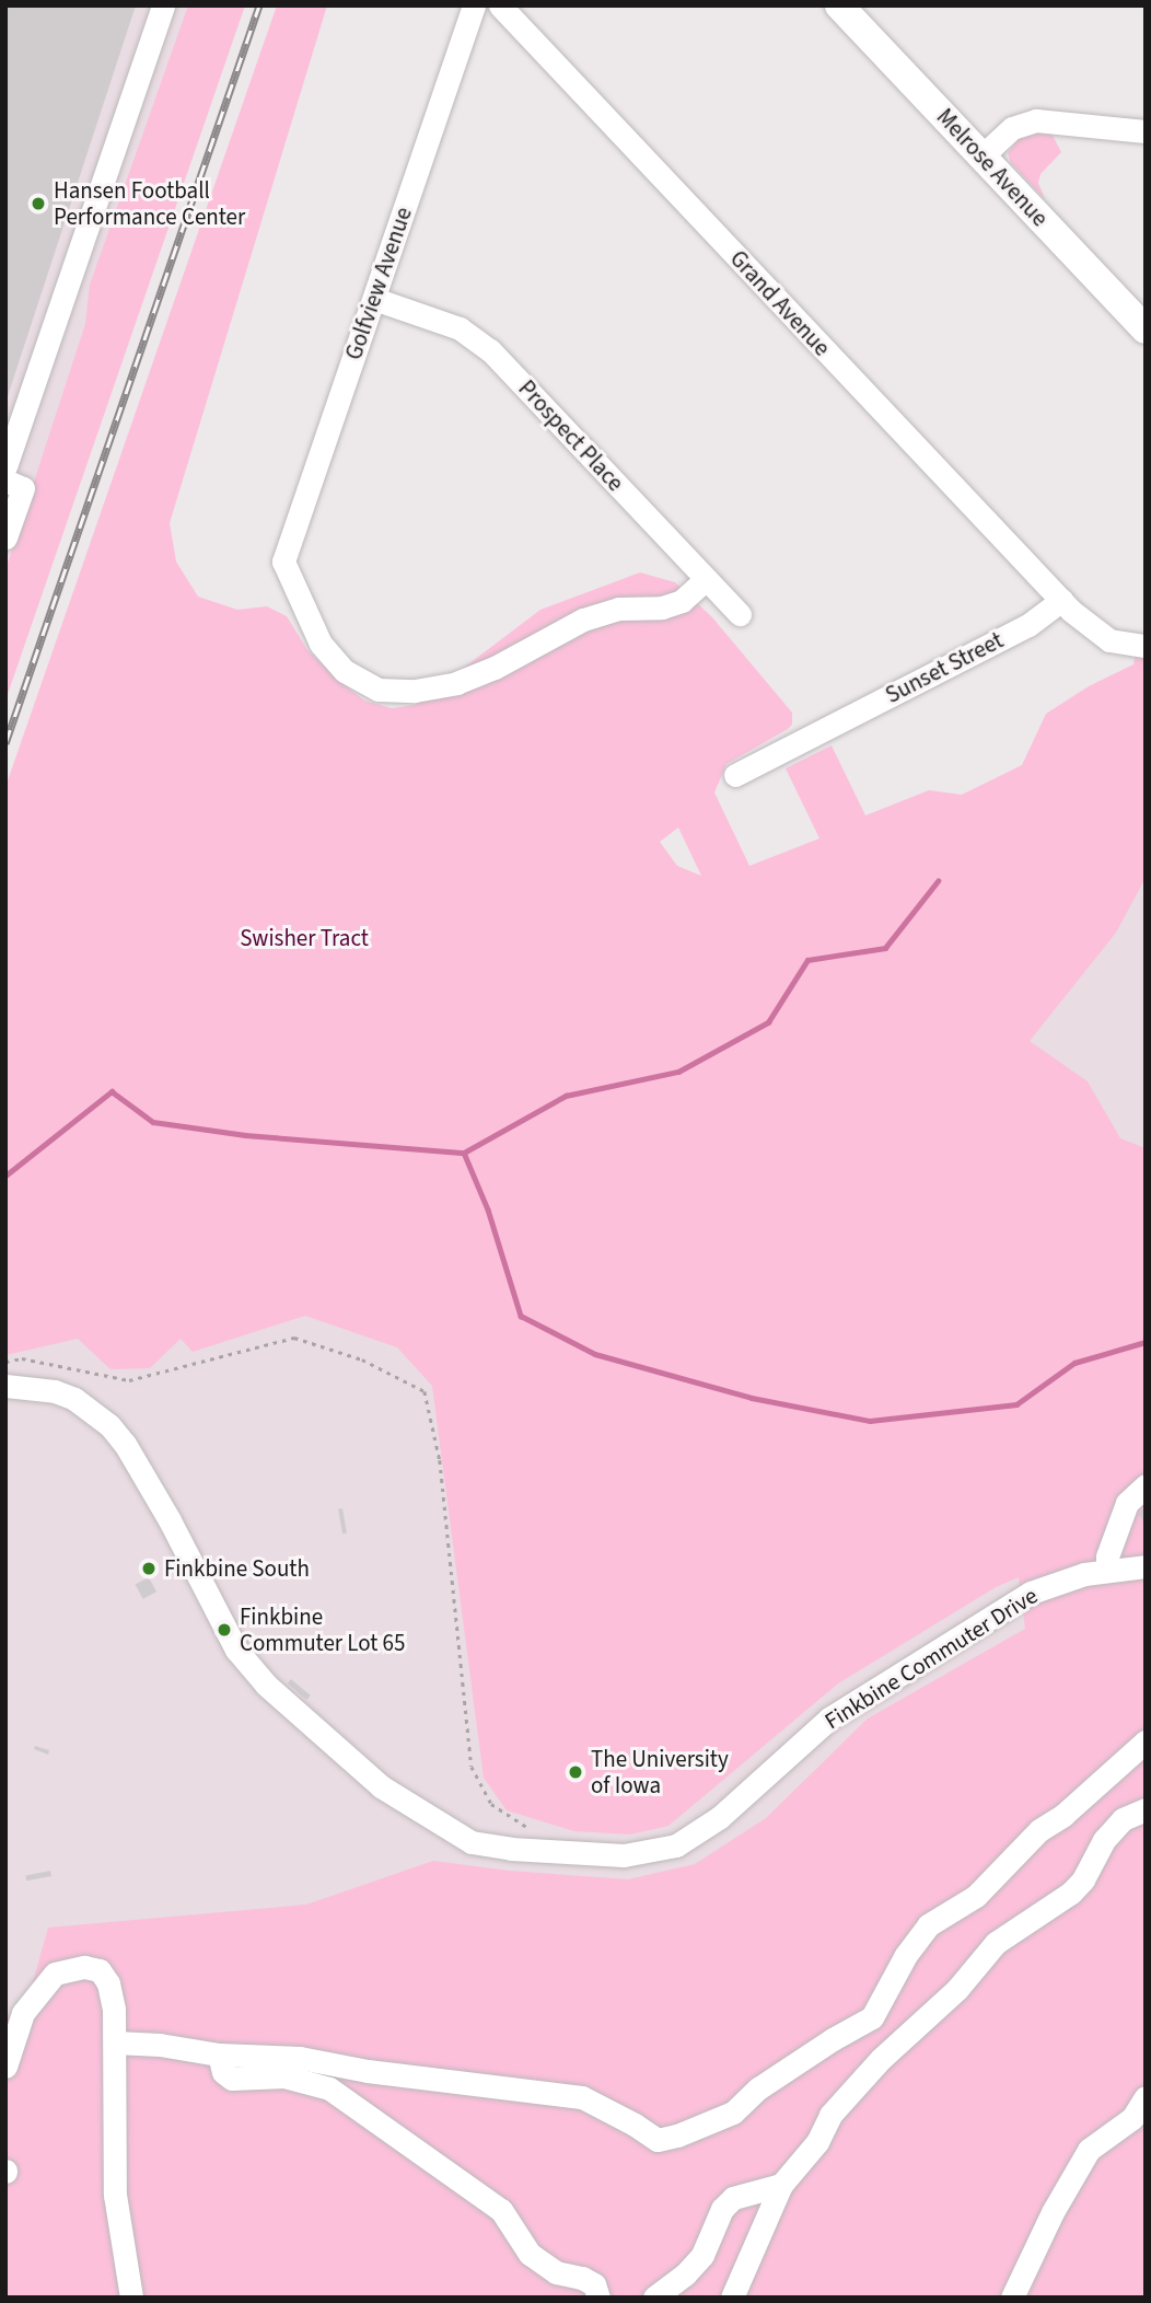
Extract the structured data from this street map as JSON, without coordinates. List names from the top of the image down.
{
  "streets": {
    "main road": ["Melrose Avenue"],
    "street": [
      "Golfview Avenue",
      "Grand Avenue",
      "Prospect Place",
      "Sunset Street",
      "Finkbine Commuter Drive"
    ]
  },
  "crossings": [
    ["Golfview Avenue", "Prospect Place"],
    ["Grand Avenue", "Sunset Street"]
  ],
  "parks": ["Swisher Tract"],
  "places": [
    "Hansen Football Performance Center",
    "Finkbine South",
    "Finkbine Commuter Lot 65",
    "The University of Iowa"
  ]
}
